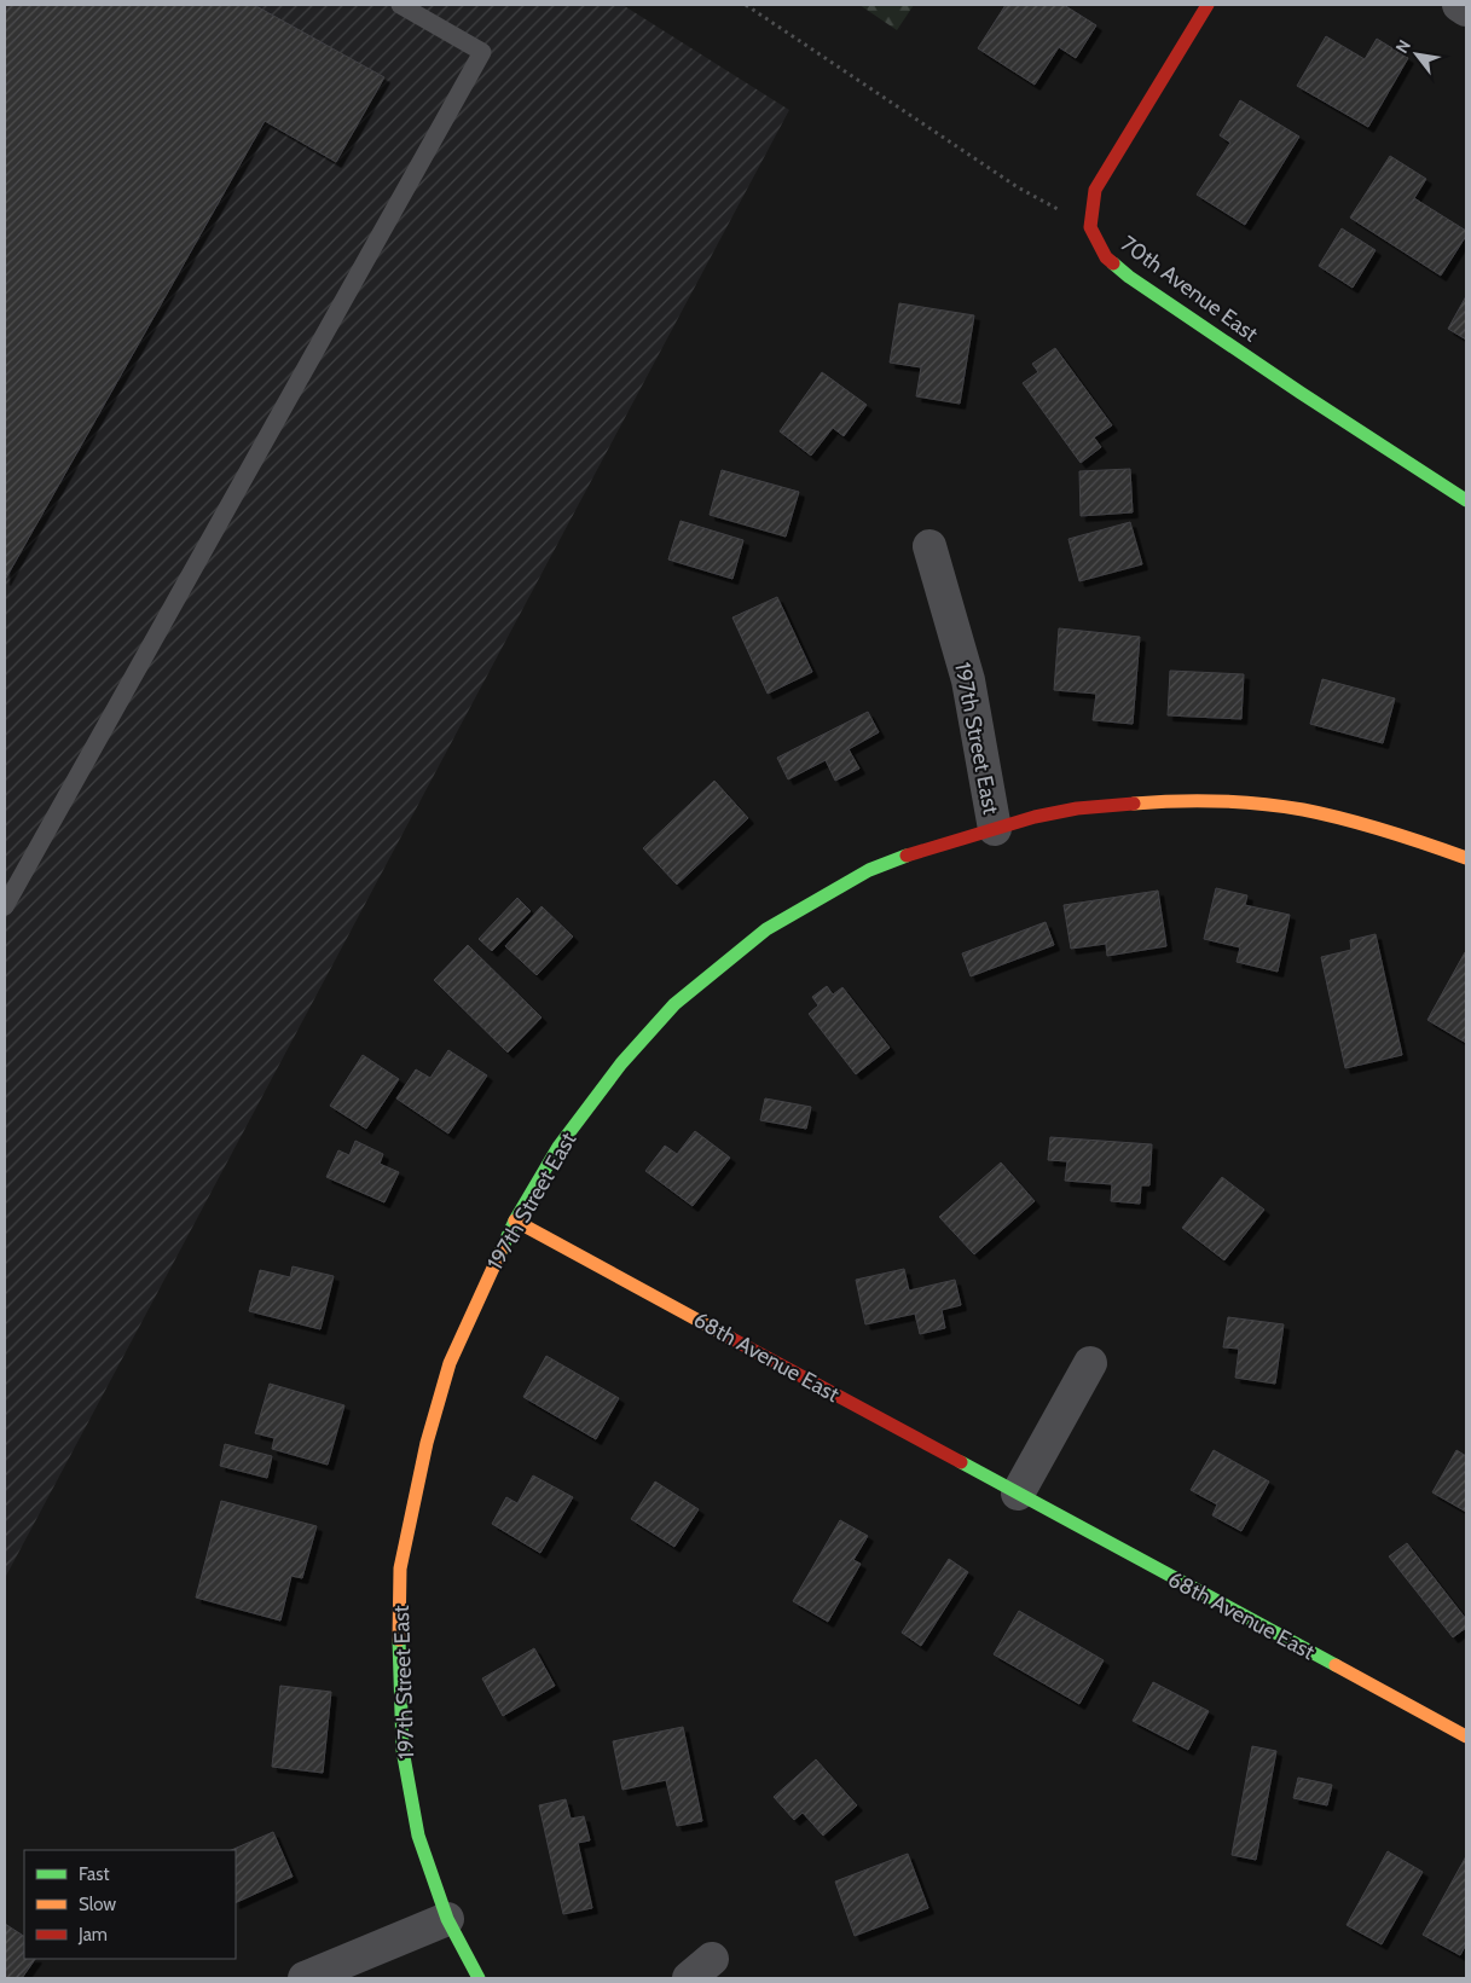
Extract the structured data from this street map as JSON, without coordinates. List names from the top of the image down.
{
  "streets": {
    "street": ["70th Avenue East", "197th Street East", "68th Avenue East"]
  },
  "crossings": [
    ["197th Street East", "68th Avenue East"]
  ],
  "legend": ["Fast", "Slow", "Jam"],
  "north": "top left"
}
